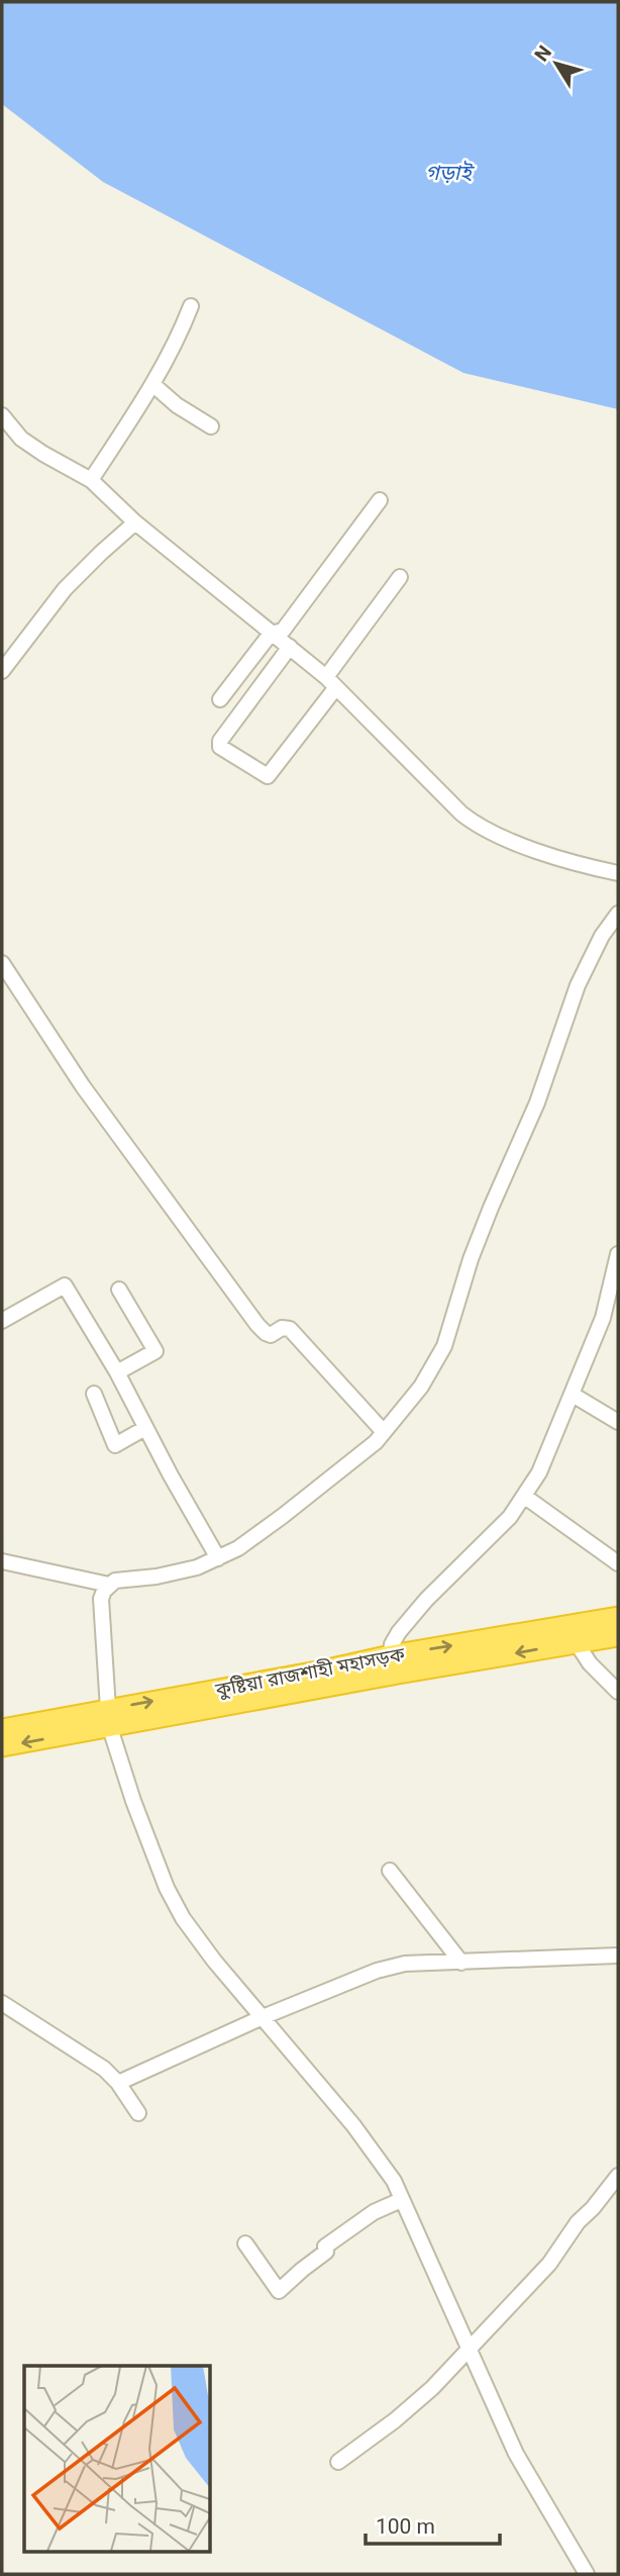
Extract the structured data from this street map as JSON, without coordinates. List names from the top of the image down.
{
  "streets": {
    "highway": ["কুষ্টিয়া রাজশাহী মহাসড়ক"]
  },
  "water": ["গড়াই"],
  "scale_bar": "100 m",
  "north": "top left"
}
